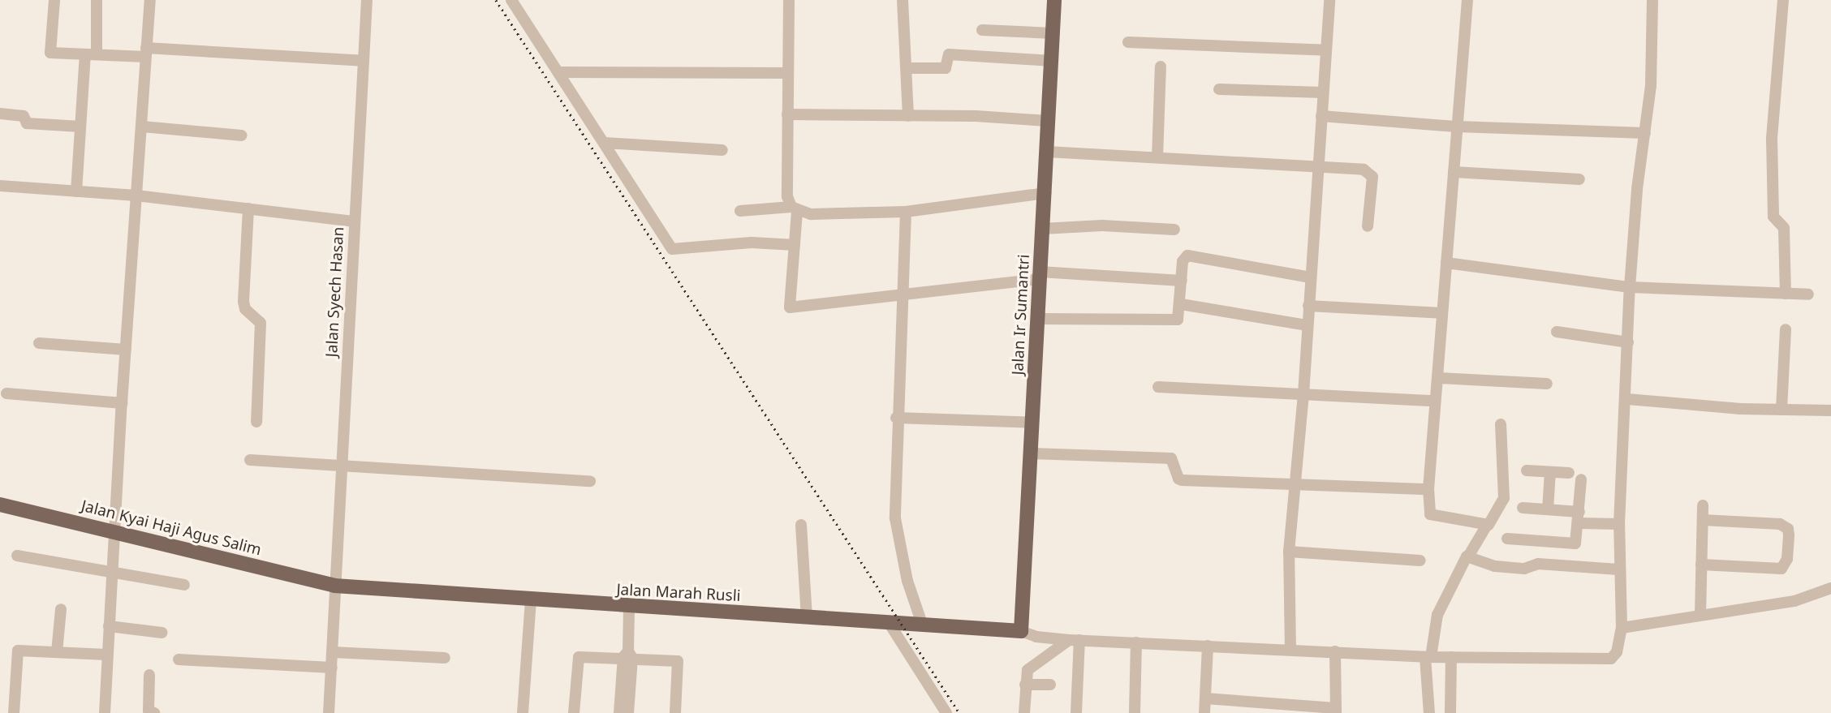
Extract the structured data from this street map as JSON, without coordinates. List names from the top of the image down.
{
  "streets": {
    "main road": ["Jalan Ir Sumantri", "Jalan Kyai Haji Agus Salim", "Jalan Marah Rusli"],
    "street": ["Jalan Syech Hasan"]
  },
  "crossings": [
    ["Jalan Syech Hasan", "Jalan Kyai Haji Agus Salim"],
    ["Jalan Syech Hasan", "Jalan Marah Rusli"],
    ["Jalan Ir Sumantri", "Jalan Marah Rusli"],
    ["Jalan Kyai Haji Agus Salim", "Jalan Marah Rusli"]
  ]
}
